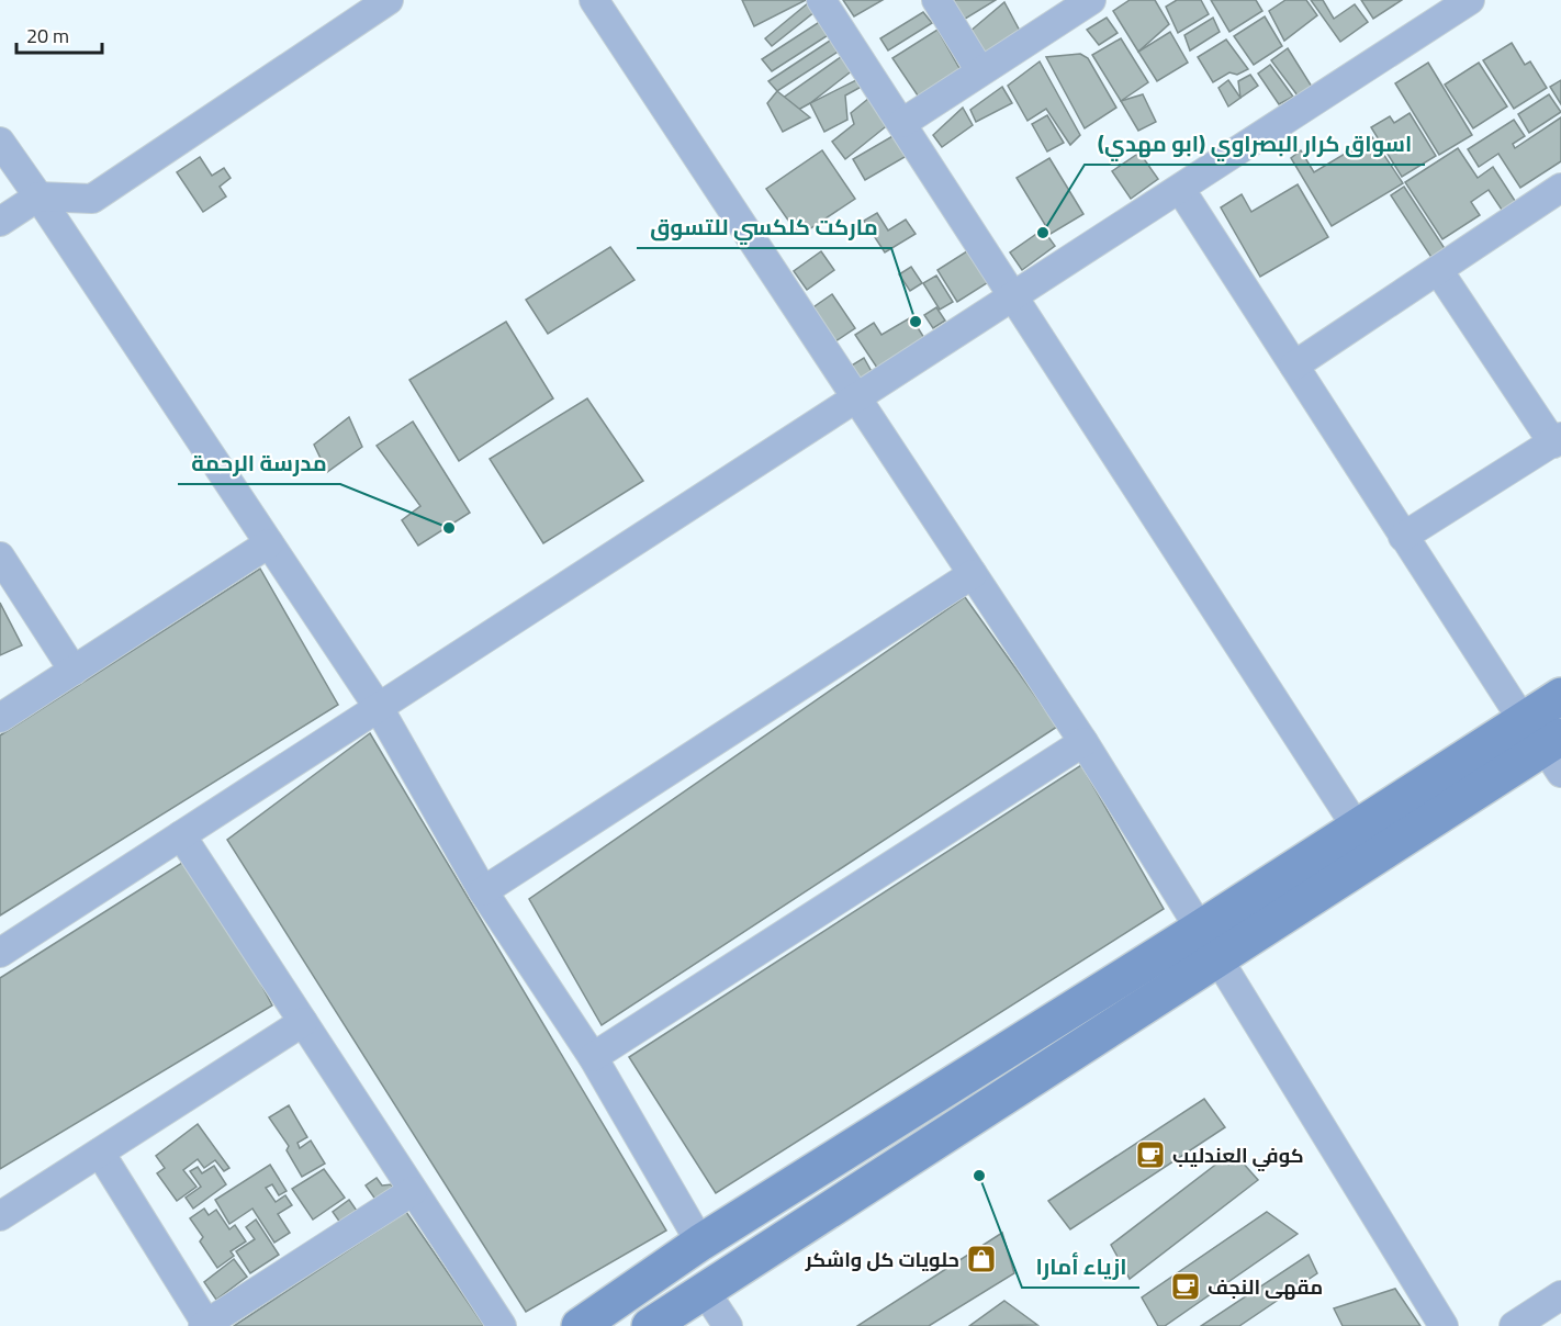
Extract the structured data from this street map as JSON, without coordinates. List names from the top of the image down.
{
  "places": {
    "other": [
      "اسواق كرار البصراوي (ابو مهدي)",
      "ماركت كلكسي للتسوق",
      "مدرسة الرحمة",
      "ازياء أمارا"
    ],
    "cafe": ["كوفي العندليب", "مقهى النجف"],
    "shop": ["حلويات كل واشكر"]
  },
  "scale_bar": "20 m"
}
